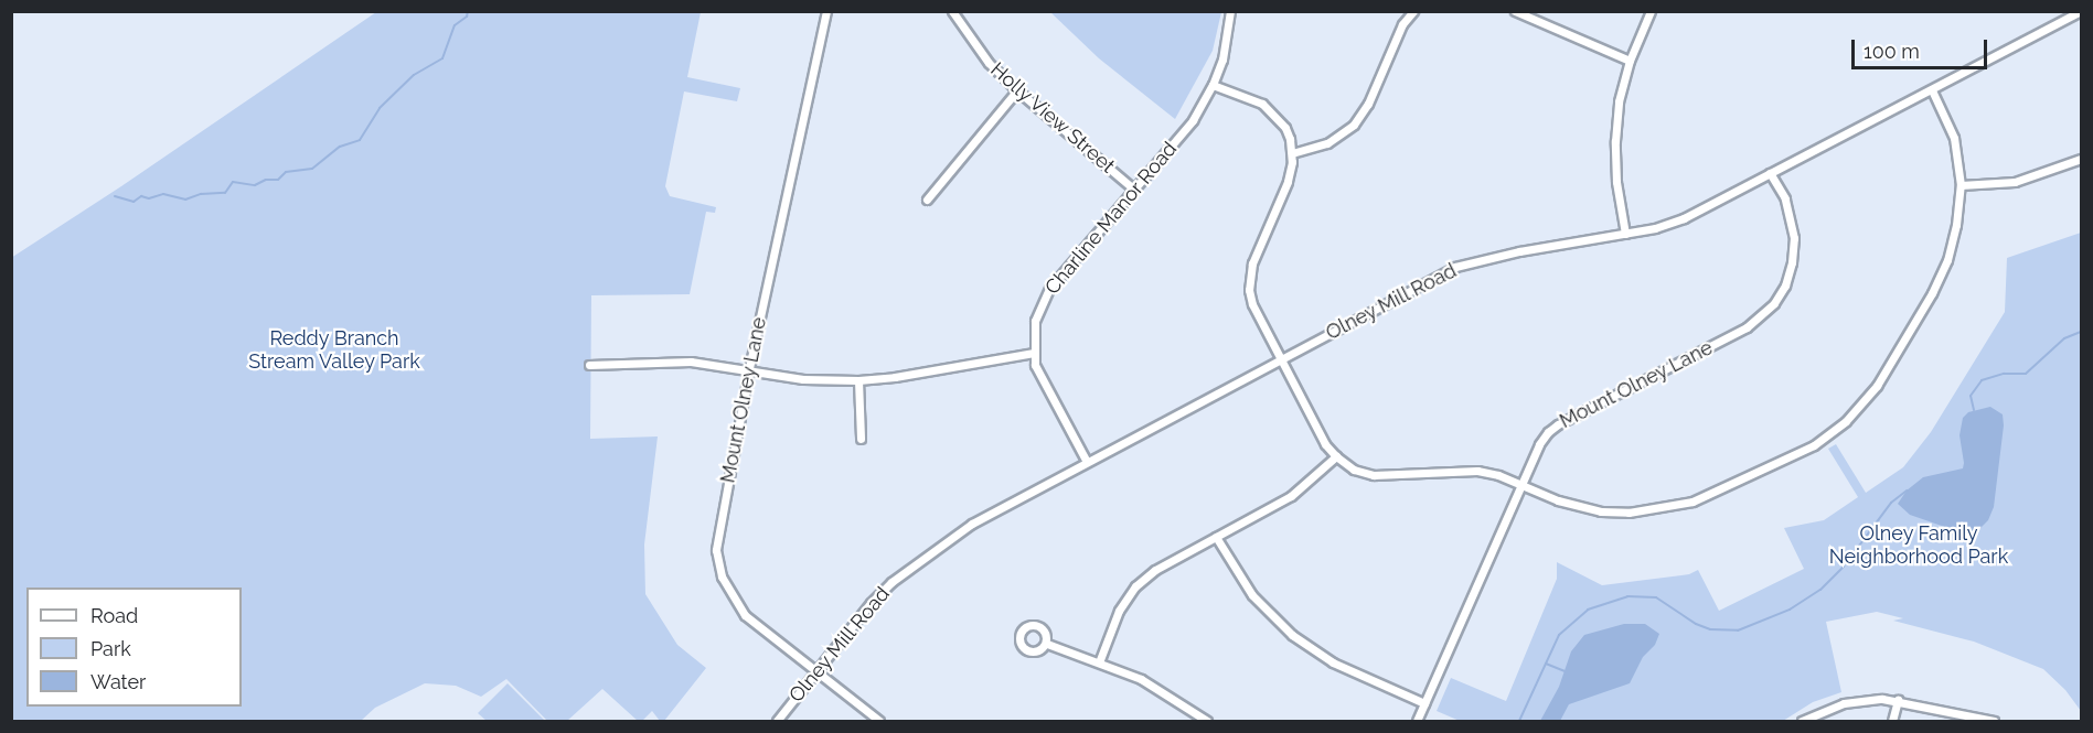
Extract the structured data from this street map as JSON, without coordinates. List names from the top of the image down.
{
  "streets": {
    "street": [
      "Holly View Street",
      "Charline Manor Road",
      "Olney Mill Road",
      "Mount Olney Lane"
    ]
  },
  "crossings": [
    ["Holly View Street", "Charline Manor Road"],
    ["Charline Manor Road", "Olney Mill Road"],
    ["Olney Mill Road", "Mount Olney Lane"]
  ],
  "parks": ["Reddy Branch Stream Valley Park", "Olney Family Neighborhood Park"],
  "legend": ["Road", "Park", "Water"],
  "scale_bar": "100 m"
}
